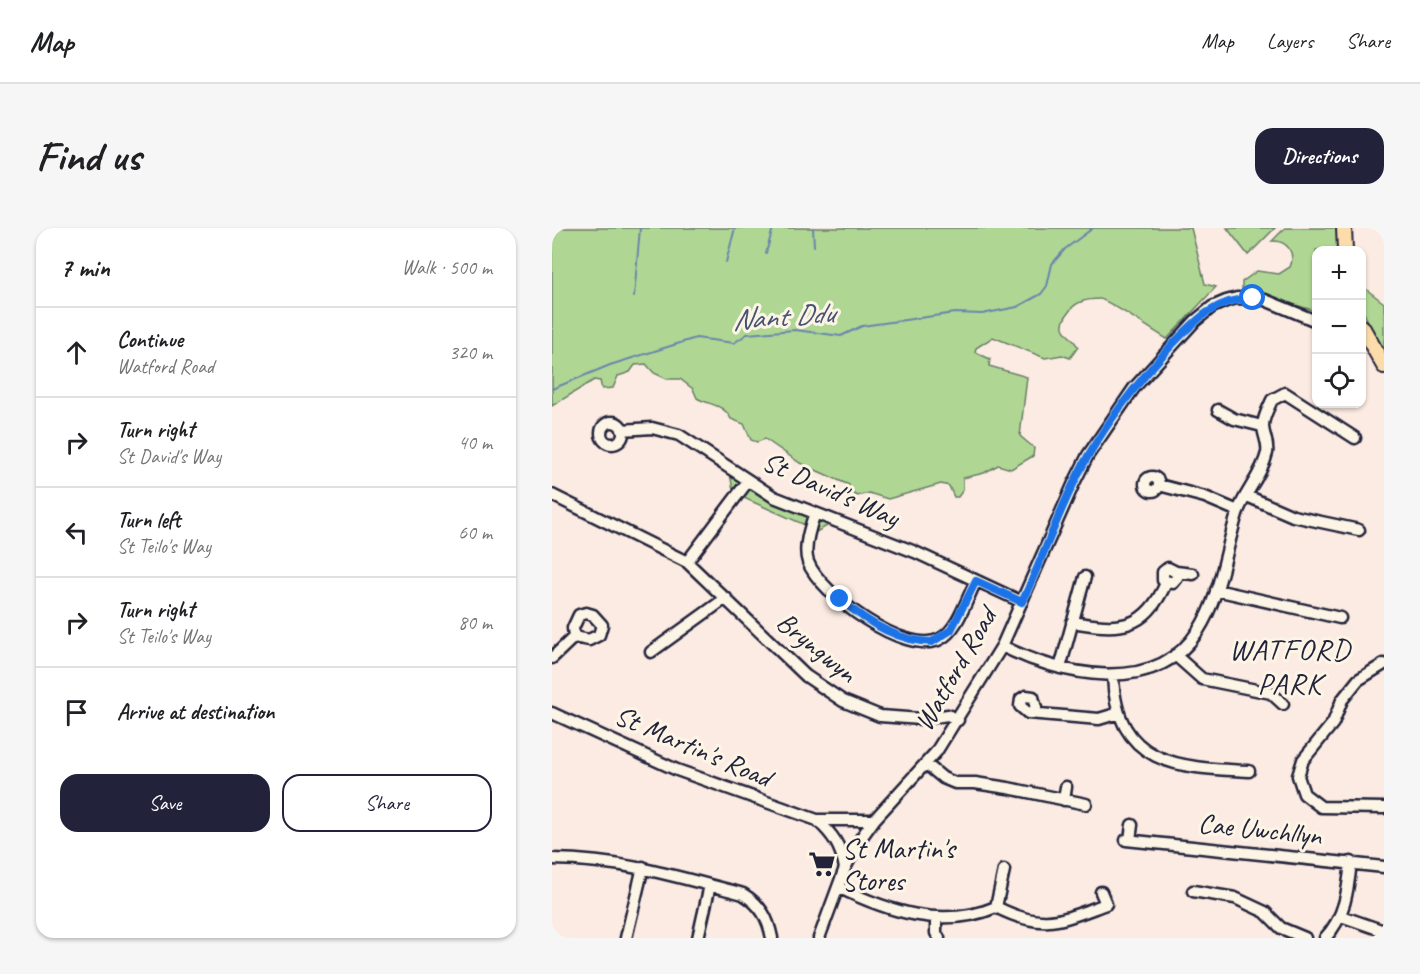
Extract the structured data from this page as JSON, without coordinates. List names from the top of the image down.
{
  "streets": {
    "street": [
      "St David's Way",
      "Bryngwyn",
      "Watford Road",
      "St Martin's Road",
      "Cae Uwchllyn"
    ]
  },
  "crossings": [
    ["St David's Way", "Watford Road"],
    ["Bryngwyn", "Watford Road"],
    ["Watford Road", "St Martin's Road"]
  ],
  "districts": ["WATFORD PARK"],
  "water": ["Nant Ddu"],
  "places": {
    "supermarket": ["St Martin's Stores"]
  },
  "page": {
    "header": "Map",
    "nav": ["Map", "Layers", "Share"],
    "buttons": [
      "Directions",
      ["Save", "Share"]
    ],
    "title": "Find us",
    "heading": ["7 min", "Walk · 500 m"],
    "map_buttons": ["+", "−"],
    "list": [
      ["Continue", "Watford Road", "320 m"],
      ["Turn right", "St David's Way", "40 m"],
      ["Turn left", "St Teilo's Way", "60 m"],
      ["Turn right", "St Teilo's Way", "80 m"],
      "Arrive at destination"
    ]
  }
}
